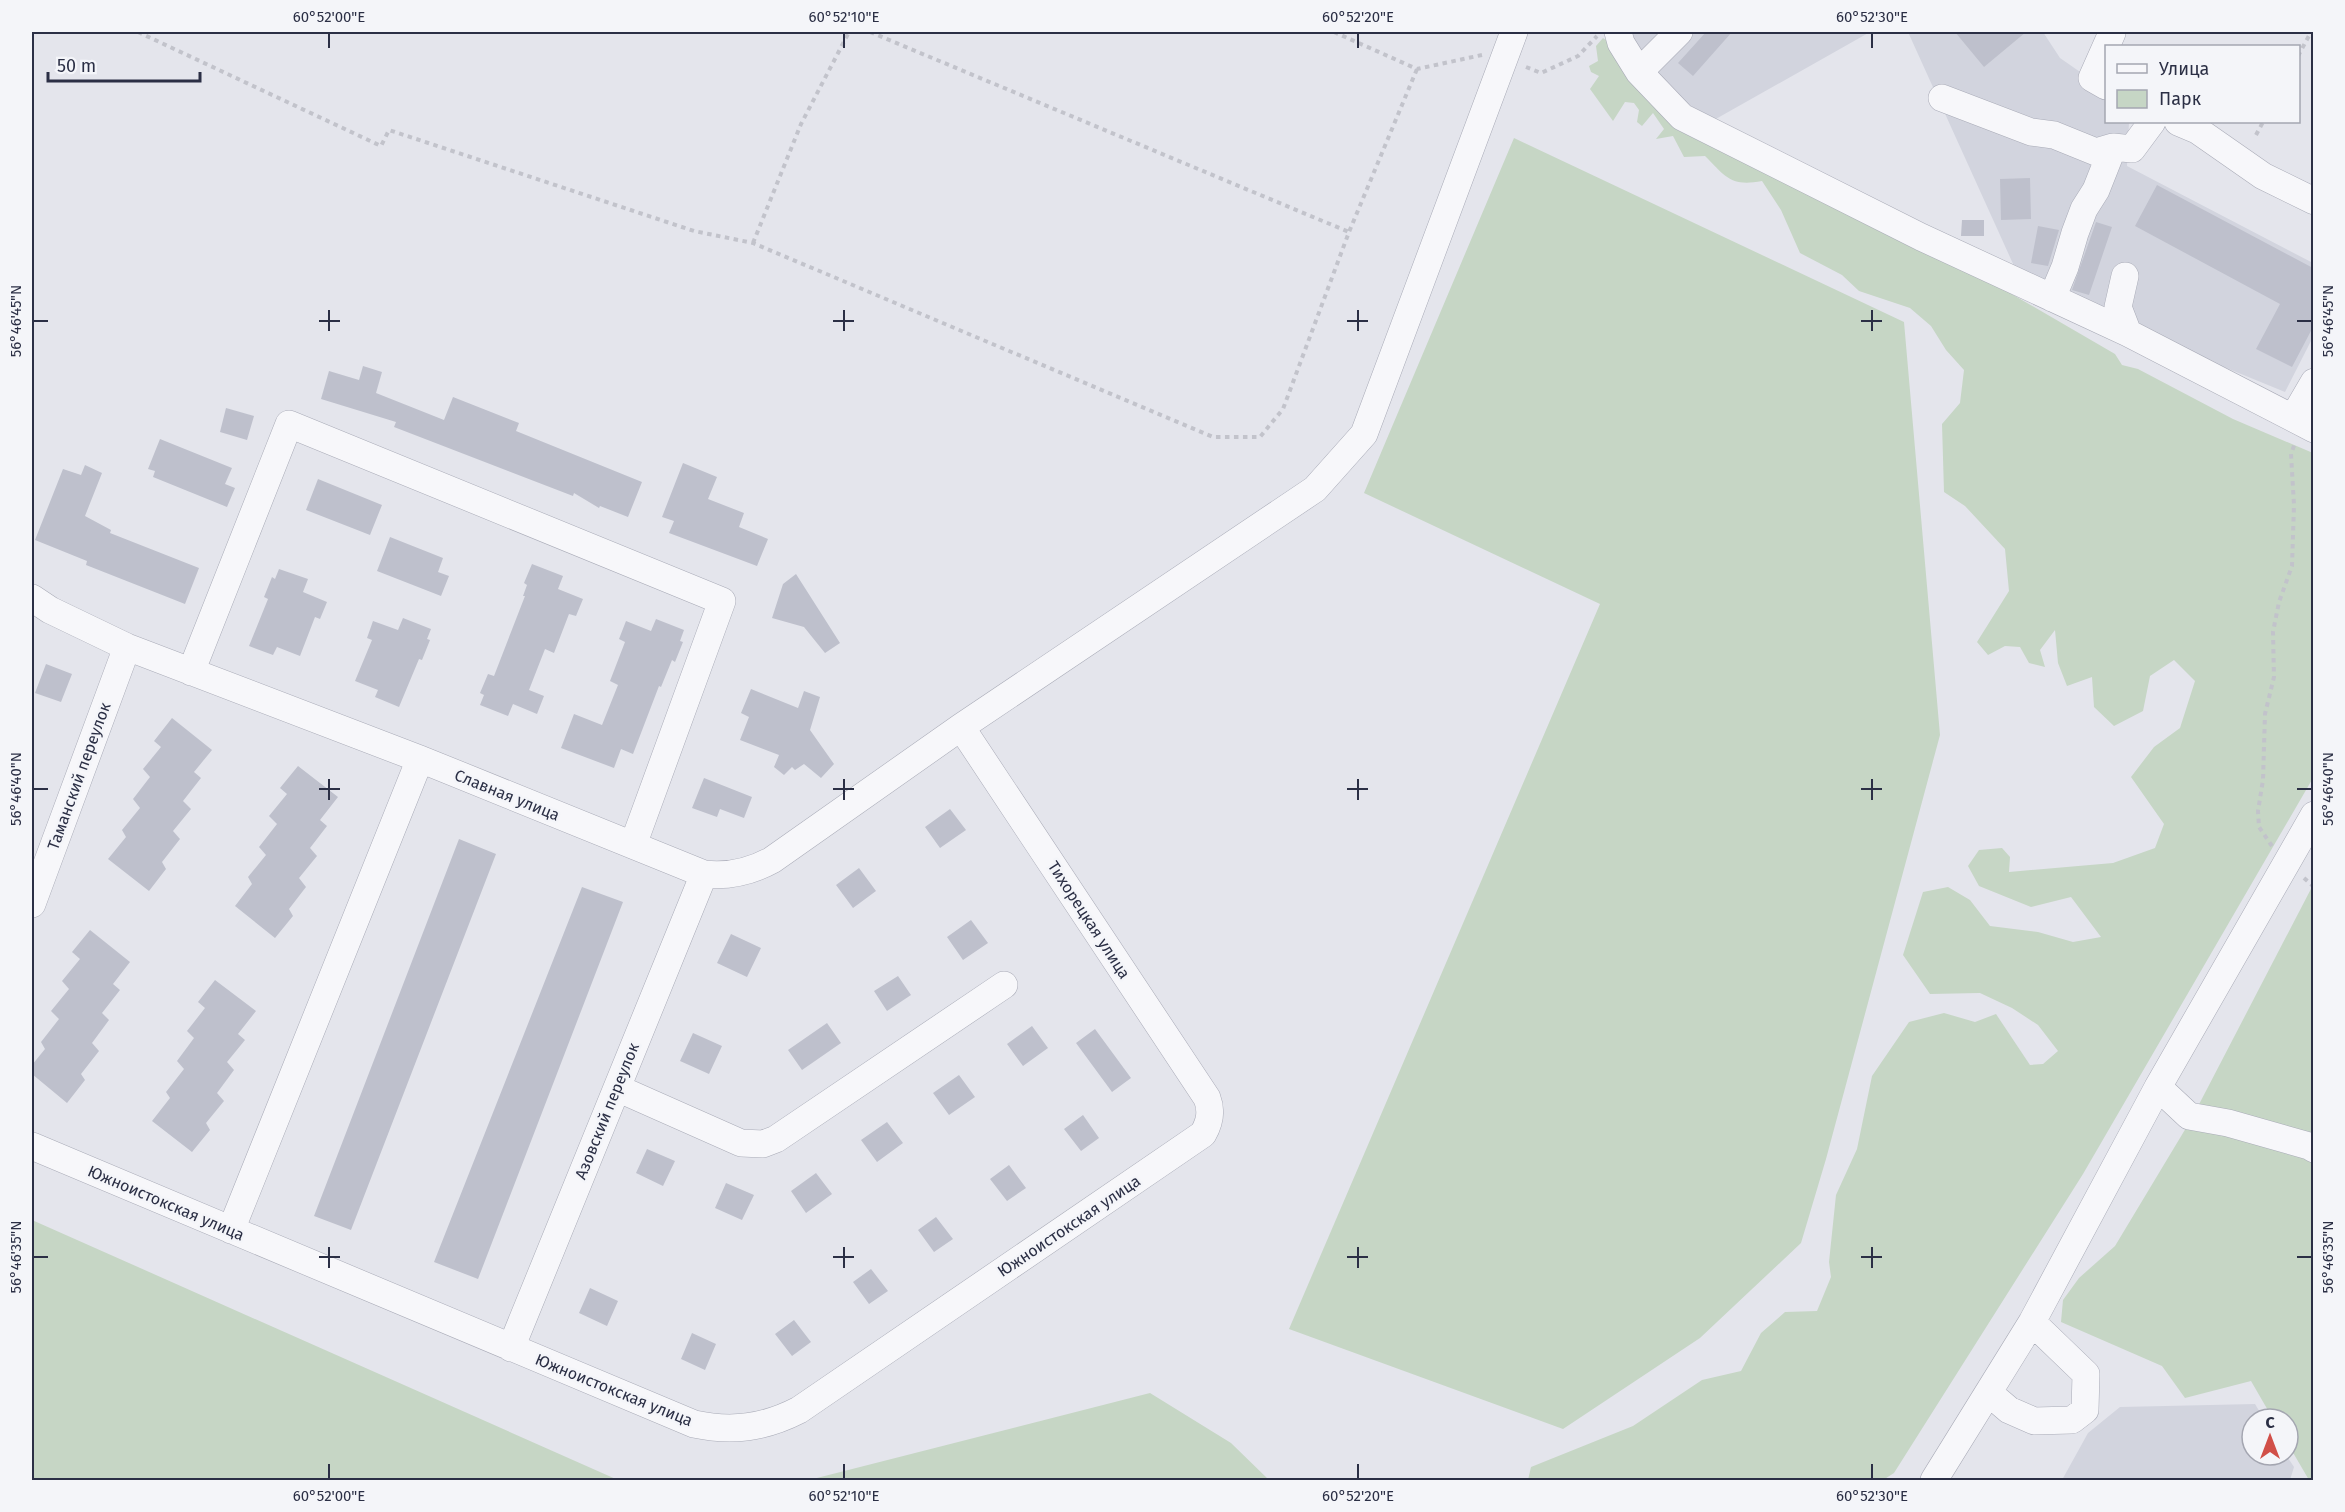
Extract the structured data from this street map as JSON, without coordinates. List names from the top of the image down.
{
  "streets": {
    "street": [
      "Таманский переулок",
      "Славная улица",
      "Тихорецкая улица",
      "Азовский переулок",
      "Южноистокская улица"
    ]
  },
  "crossings": [
    ["Таманский переулок", "Славная улица"],
    ["Славная улица", "Тихорецкая улица"],
    ["Славная улица", "Азовский переулок"],
    ["Тихорецкая улица", "Южноистокская улица"],
    ["Азовский переулок", "Южноистокская улица"]
  ],
  "legend": ["Улица", "Парк"],
  "scale_bar": "50 m",
  "north": "top",
  "coordinates": [
    "60°52'00\"E",
    "60°52'10\"E",
    "60°52'20\"E",
    "60°52'30\"E",
    "56°46'45\"N",
    "56°46'40\"N",
    "56°46'35\"N"
  ]
}
